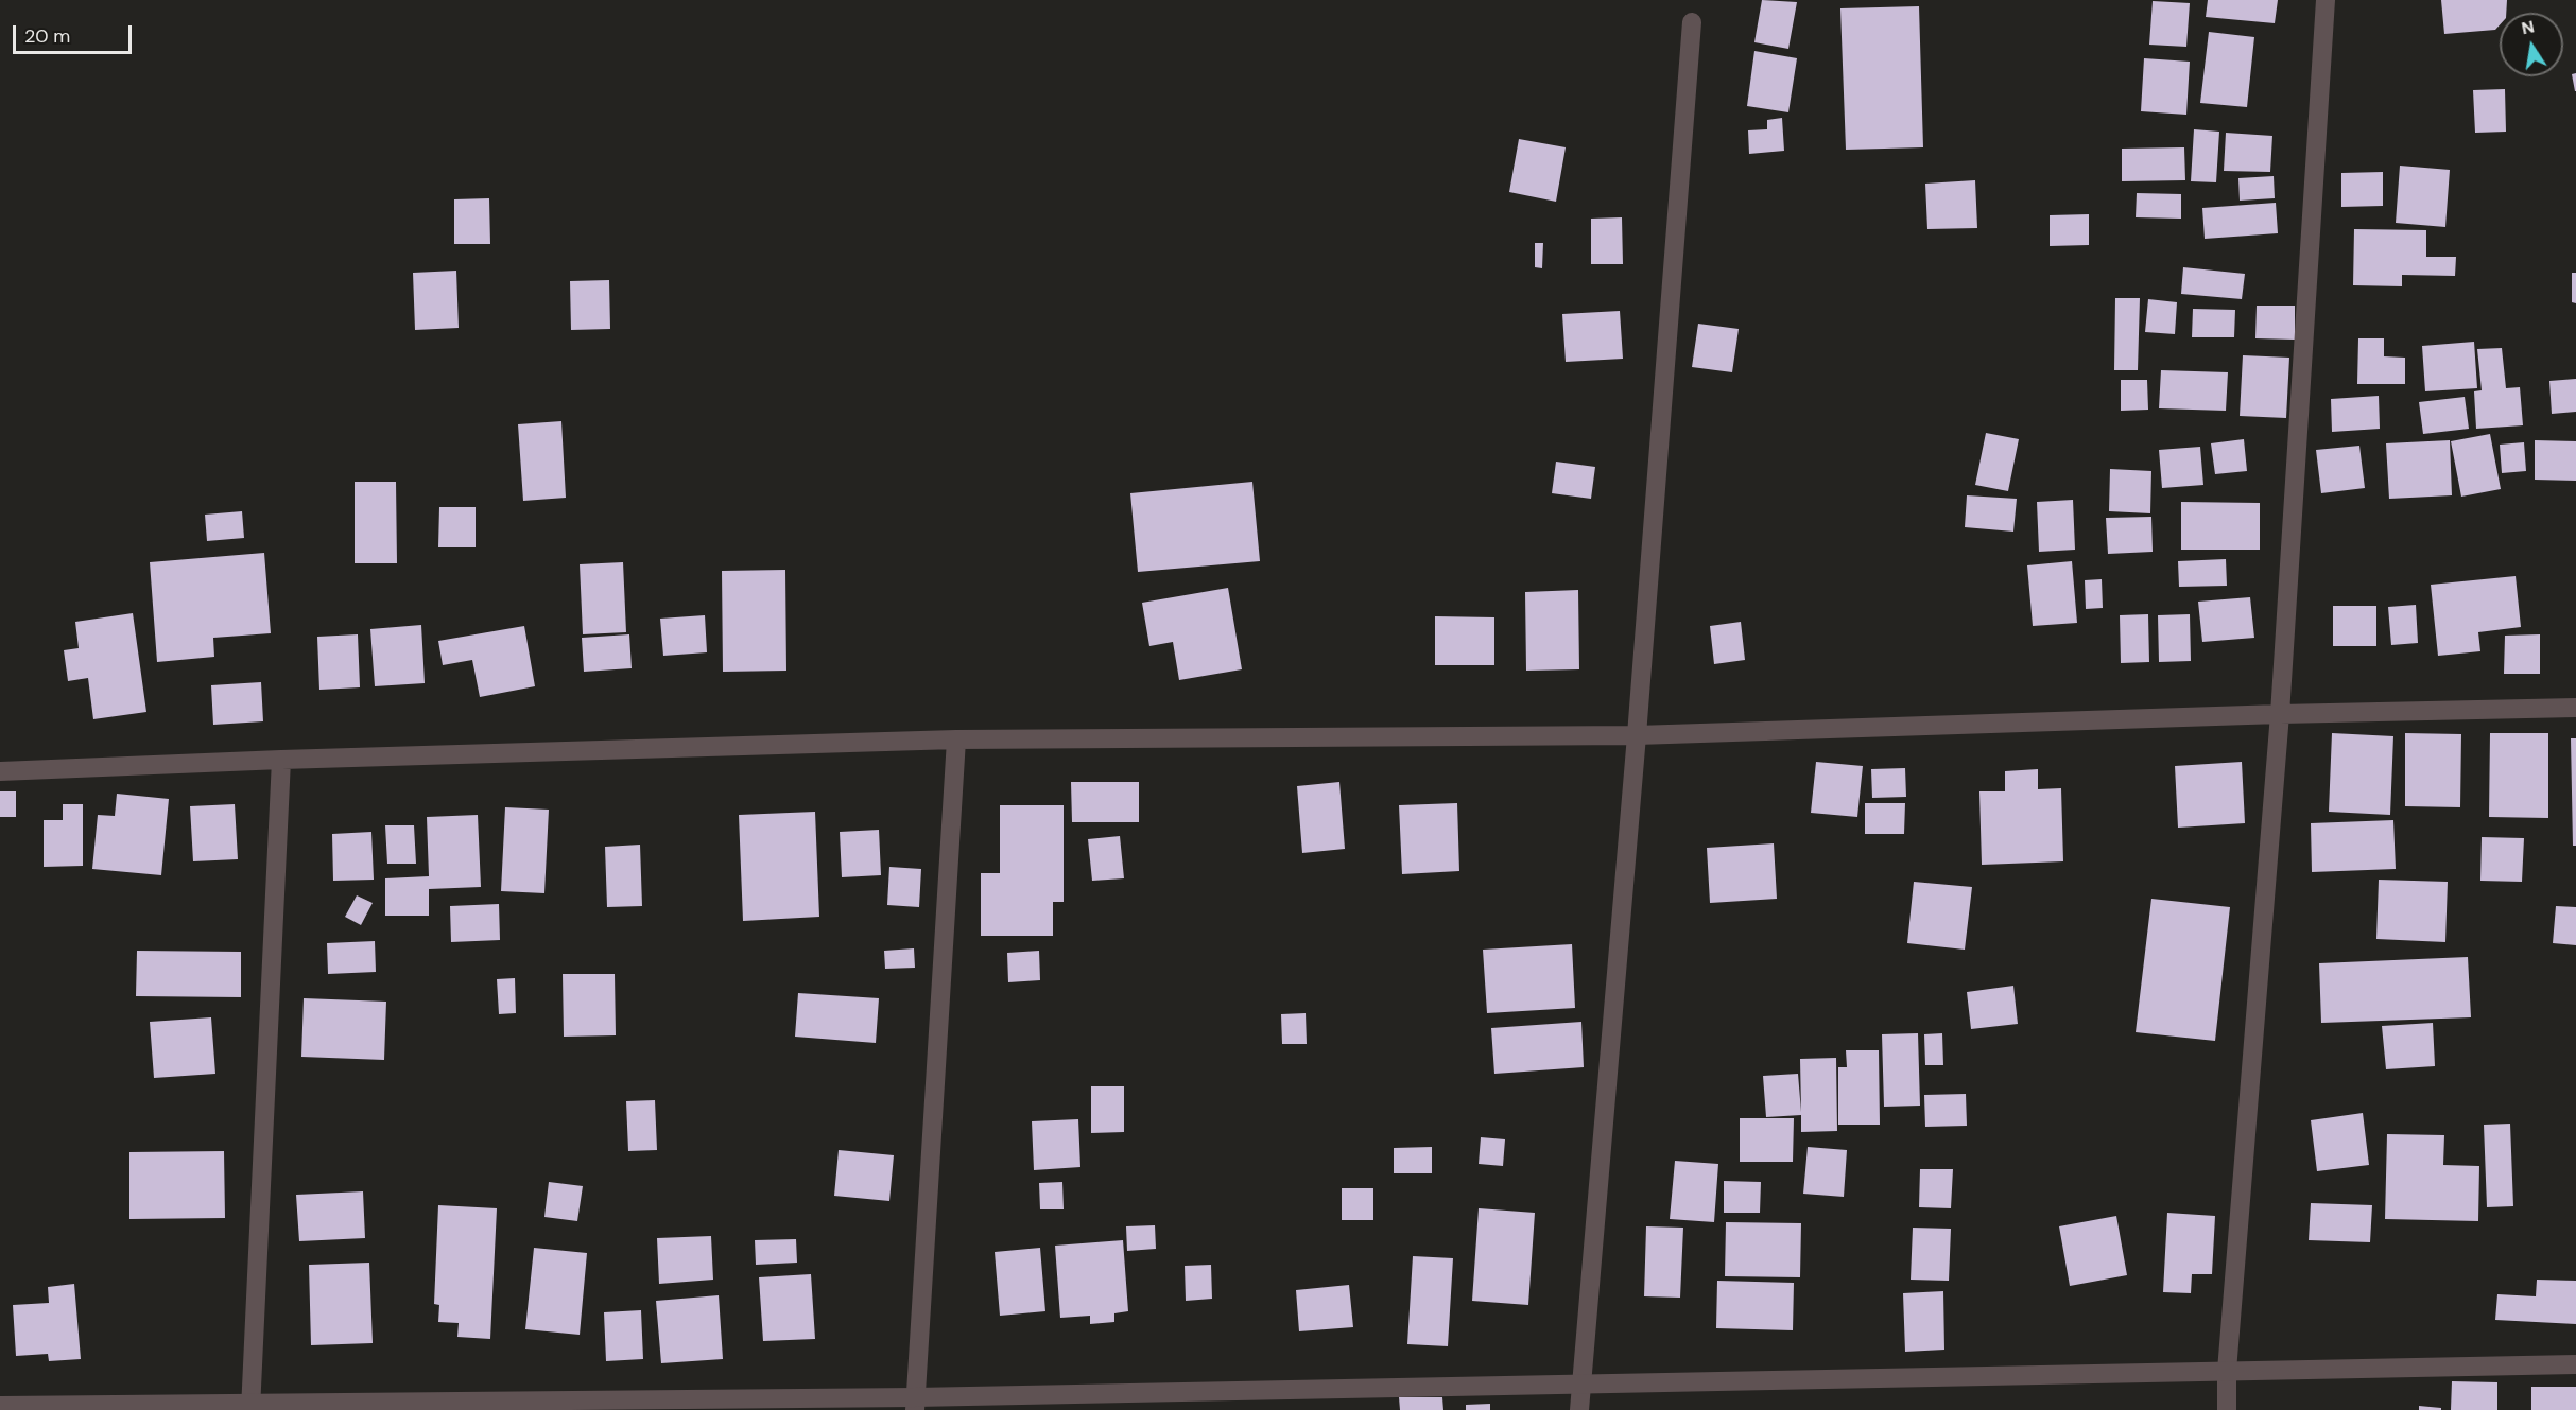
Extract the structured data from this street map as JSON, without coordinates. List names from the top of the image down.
{
  "scale_bar": "20 m",
  "north": "top"
}
